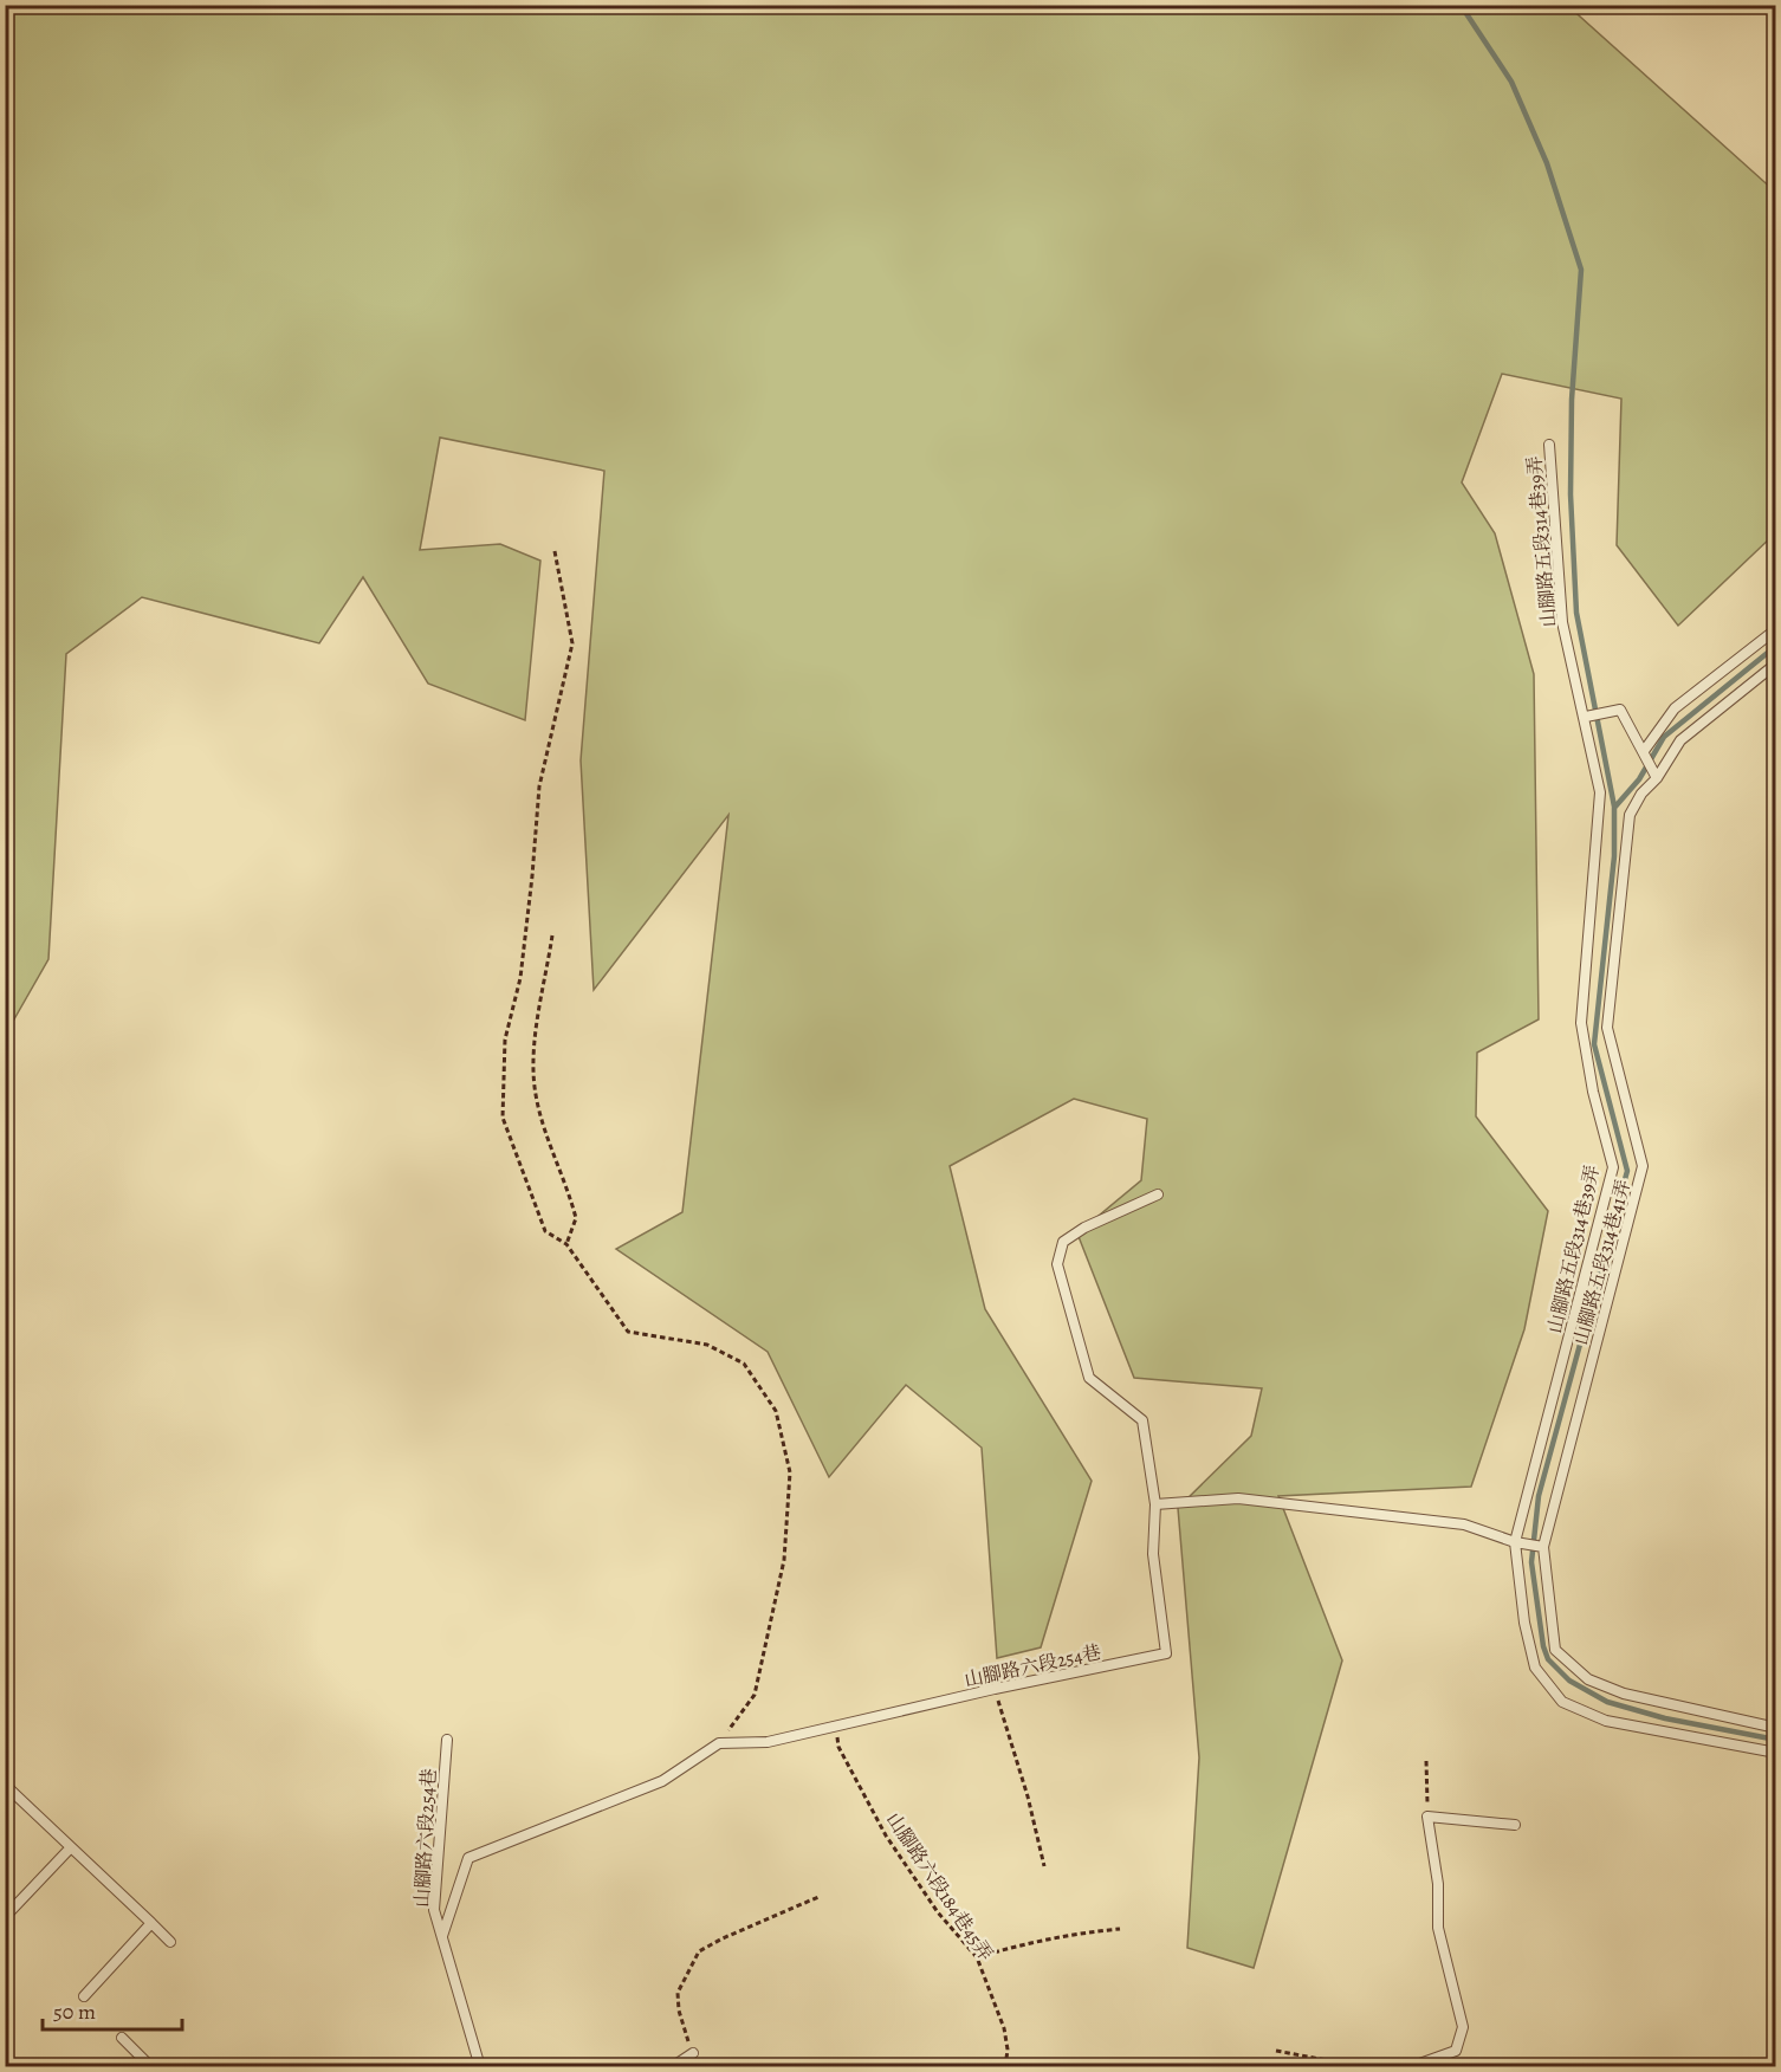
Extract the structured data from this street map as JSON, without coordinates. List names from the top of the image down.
{
  "streets": {
    "lane": ["山腳路五段314巷39弄", "山腳路五段314巷41弄", "山腳路六段254巷"],
    "path": ["山腳路六段184巷45弄"]
  },
  "crossings": [
    ["山腳路六段254巷", "山腳路六段184巷45弄"]
  ],
  "scale_bar": "50 m"
}
